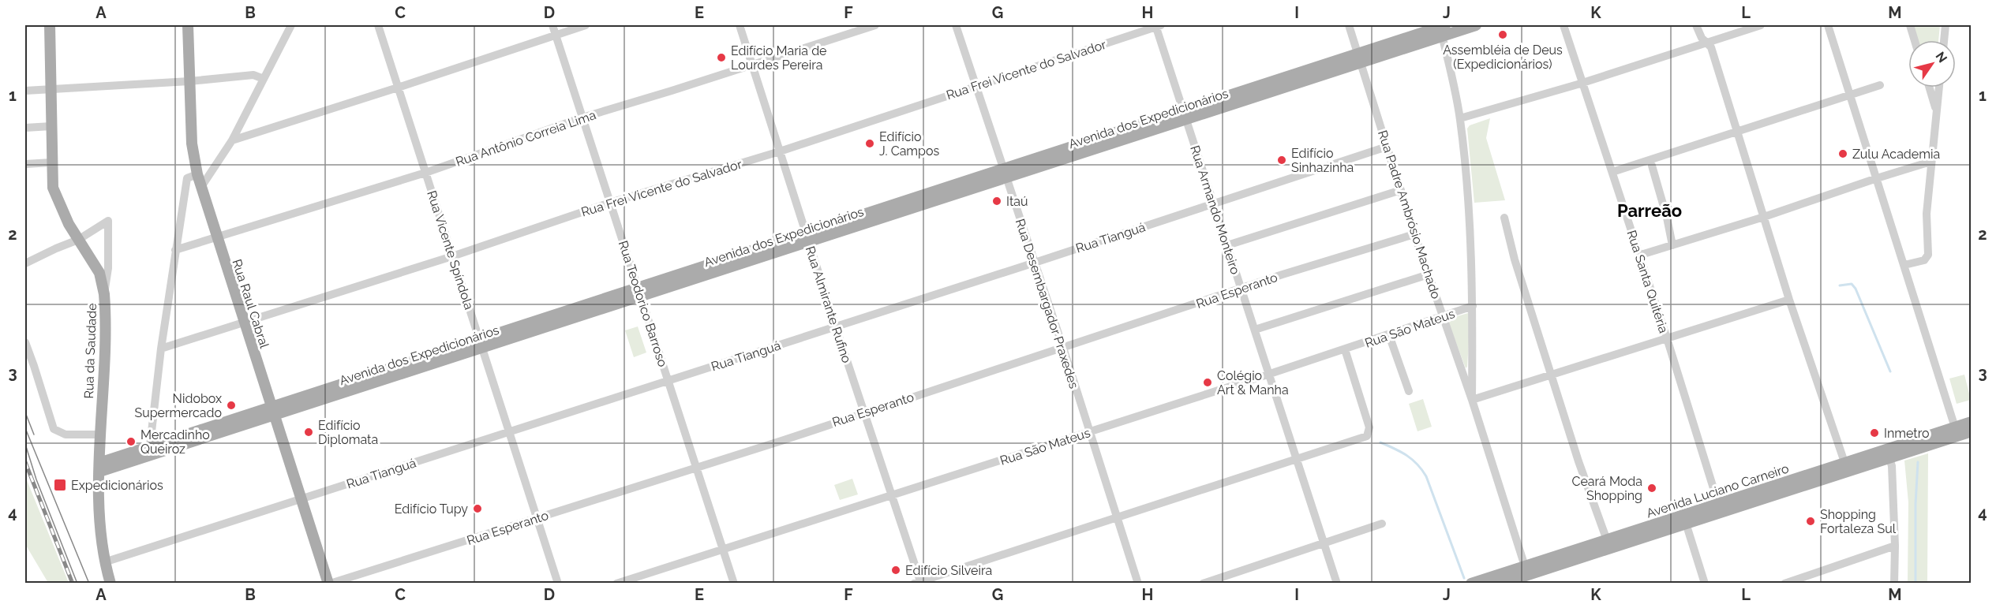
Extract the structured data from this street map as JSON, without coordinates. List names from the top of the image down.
{
  "streets": {
    "main road": [
      "Avenida dos Expedicionários",
      "Rua Raul Cabral",
      "Rua da Saudade",
      "Avenida Luciano Carneiro"
    ],
    "street": [
      "Rua Frei Vicente do Salvador",
      "Rua Antônio Correia Lima",
      "Rua Armando Monteiro",
      "Rua Padre Ambrósio Machado",
      "Rua Tianguá",
      "Rua Vicente Spíndola",
      "Rua Santa Quitéria",
      "Rua Esperanto",
      "Rua Teodorico Barroso",
      "Rua Desembargador Praxedes",
      "Rua Almirante Rufino",
      "Rua São Mateus"
    ]
  },
  "crossings": [
    ["Rua Frei Vicente do Salvador", "Rua Armando Monteiro"],
    ["Rua Frei Vicente do Salvador", "Rua Vicente Spíndola"],
    ["Rua Frei Vicente do Salvador", "Rua Raul Cabral"],
    ["Rua Frei Vicente do Salvador", "Rua Teodorico Barroso"],
    ["Rua Frei Vicente do Salvador", "Rua Desembargador Praxedes"],
    ["Rua Frei Vicente do Salvador", "Rua Almirante Rufino"],
    ["Avenida dos Expedicionários", "Rua Armando Monteiro"],
    ["Avenida dos Expedicionários", "Rua Padre Ambrósio Machado"],
    ["Avenida dos Expedicionários", "Rua Vicente Spíndola"],
    ["Avenida dos Expedicionários", "Rua Raul Cabral"],
    ["Avenida dos Expedicionários", "Rua Teodorico Barroso"],
    ["Avenida dos Expedicionários", "Rua Desembargador Praxedes"],
    ["Avenida dos Expedicionários", "Rua Almirante Rufino"],
    ["Avenida dos Expedicionários", "Rua da Saudade"],
    ["Rua Antônio Correia Lima", "Rua Vicente Spíndola"],
    ["Rua Antônio Correia Lima", "Rua Raul Cabral"],
    ["Rua Antônio Correia Lima", "Rua Teodorico Barroso"],
    ["Rua Antônio Correia Lima", "Rua Almirante Rufino"],
    ["Rua Armando Monteiro", "Rua Tianguá"],
    ["Rua Armando Monteiro", "Rua Esperanto"],
    ["Rua Armando Monteiro", "Rua São Mateus"],
    ["Rua Padre Ambrósio Machado", "Rua Tianguá"],
    ["Rua Padre Ambrósio Machado", "Rua Esperanto"],
    ["Rua Padre Ambrósio Machado", "Rua São Mateus"],
    ["Rua Padre Ambrósio Machado", "Avenida Luciano Carneiro"],
    ["Rua Tianguá", "Rua Vicente Spíndola"],
    ["Rua Tianguá", "Rua Raul Cabral"],
    ["Rua Tianguá", "Rua Teodorico Barroso"],
    ["Rua Tianguá", "Rua Desembargador Praxedes"],
    ["Rua Tianguá", "Rua Almirante Rufino"],
    ["Rua Tianguá", "Rua da Saudade"],
    ["Rua Vicente Spíndola", "Rua Esperanto"],
    ["Rua Santa Quitéria", "Avenida Luciano Carneiro"],
    ["Rua Esperanto", "Rua Raul Cabral"],
    ["Rua Esperanto", "Rua Teodorico Barroso"],
    ["Rua Esperanto", "Rua Desembargador Praxedes"],
    ["Rua Esperanto", "Rua Almirante Rufino"],
    ["Rua Teodorico Barroso", "Rua São Mateus"],
    ["Rua Desembargador Praxedes", "Rua São Mateus"],
    ["Rua Almirante Rufino", "Rua São Mateus"]
  ],
  "districts": ["Parreão"],
  "places": {
    "other": [
      "Assembléia de Deus (Expedicionários)",
      "Edifício Maria de Lourdes Pereira",
      "Edifício J. Campos",
      "Zulu Academia",
      "Edifício Sinhazinha",
      "Itaú",
      "Colégio Art & Manha",
      "Nidobox Supermercado",
      "Edifício Diplomata",
      "Inmetro",
      "Mercadinho Queiroz",
      "Ceará Moda Shopping",
      "Edifício Tupy",
      "Shopping Fortaleza Sul",
      "Edifício Silveira"
    ],
    "transit": ["Expedicionários"]
  },
  "north": "top right",
  "grid": {
    "columns": [
      "A",
      "B",
      "C",
      "D",
      "E",
      "F",
      "G",
      "H",
      "I",
      "J",
      "K",
      "L",
      "M"
    ],
    "rows": [
      "1",
      "2",
      "3",
      "4"
    ]
  }
}
